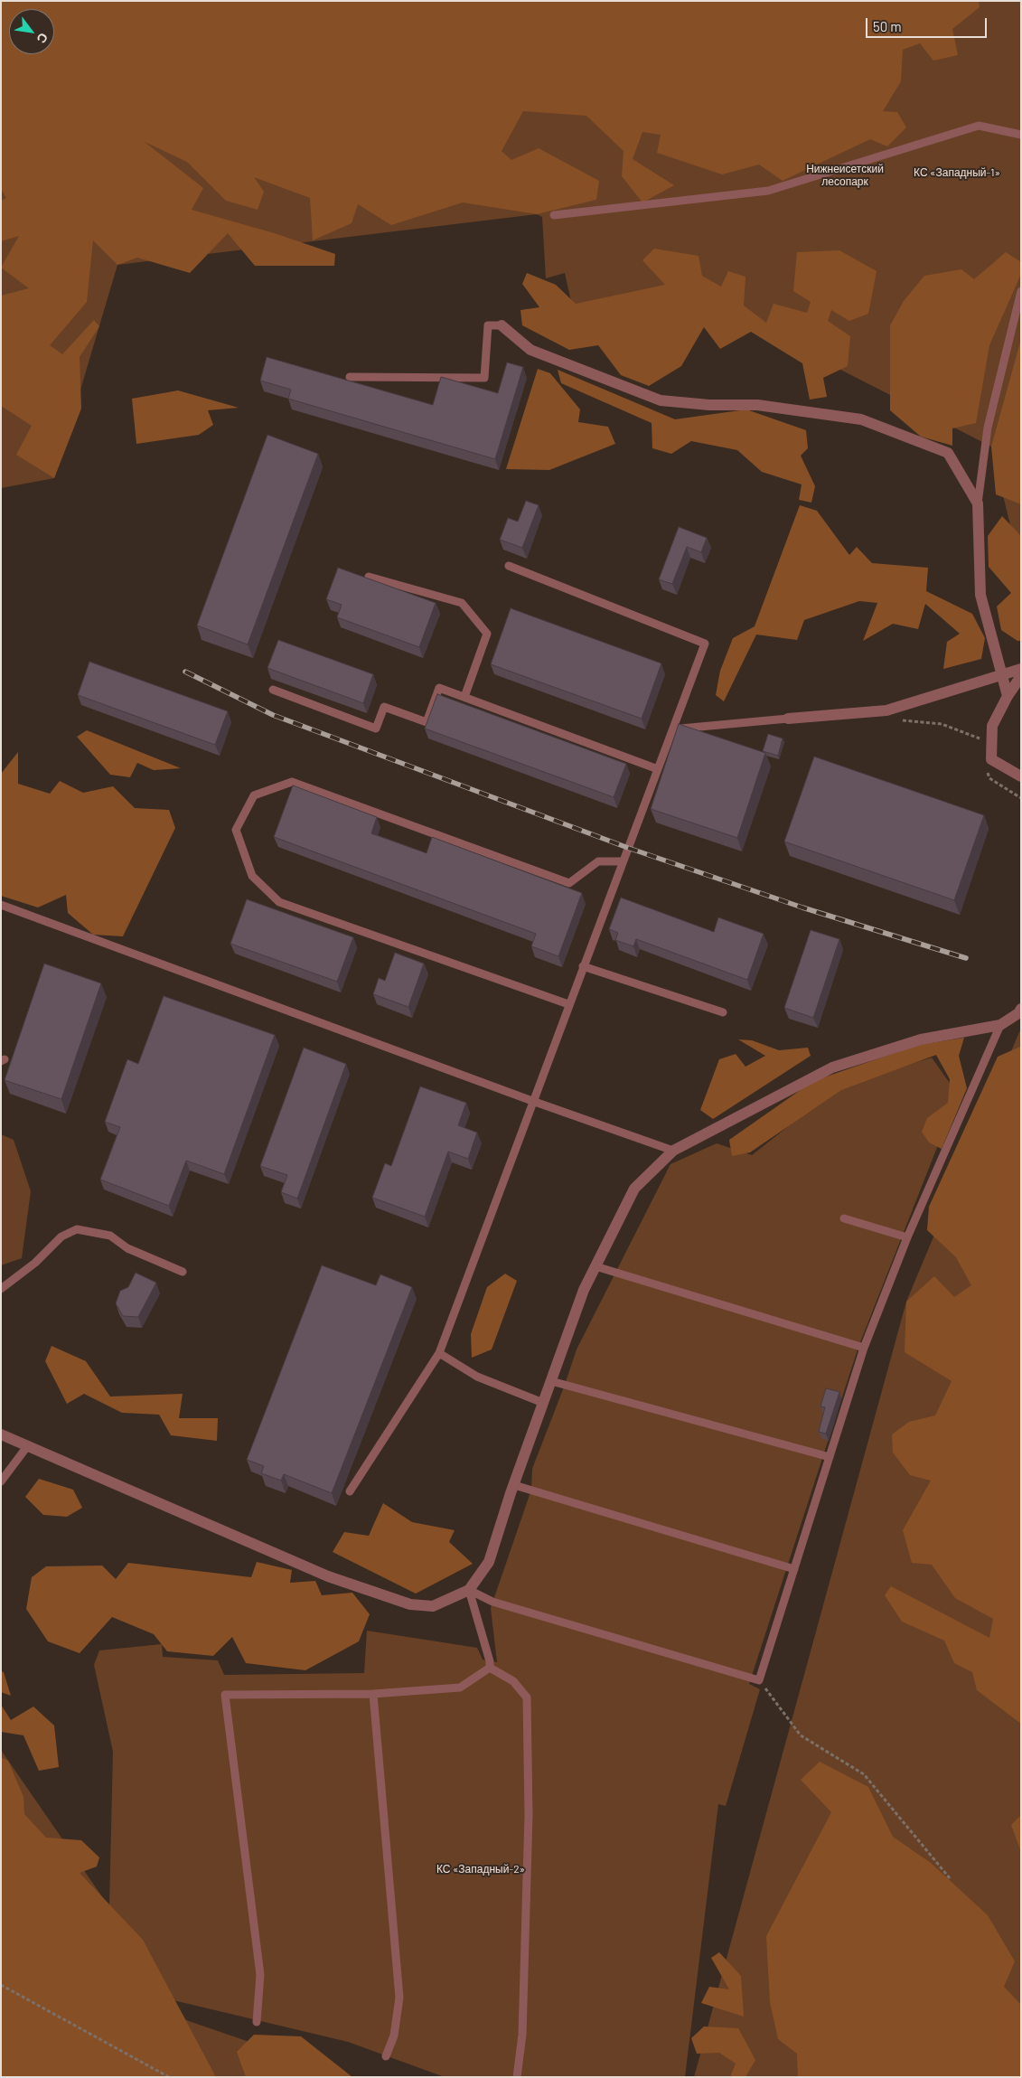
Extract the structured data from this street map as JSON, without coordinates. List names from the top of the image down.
{
  "parks": ["Нижнеисетский лесопарк", "КС «Западный-1»", "КС «Западный-2»"],
  "scale_bar": "50 m",
  "north": "bottom right"
}
